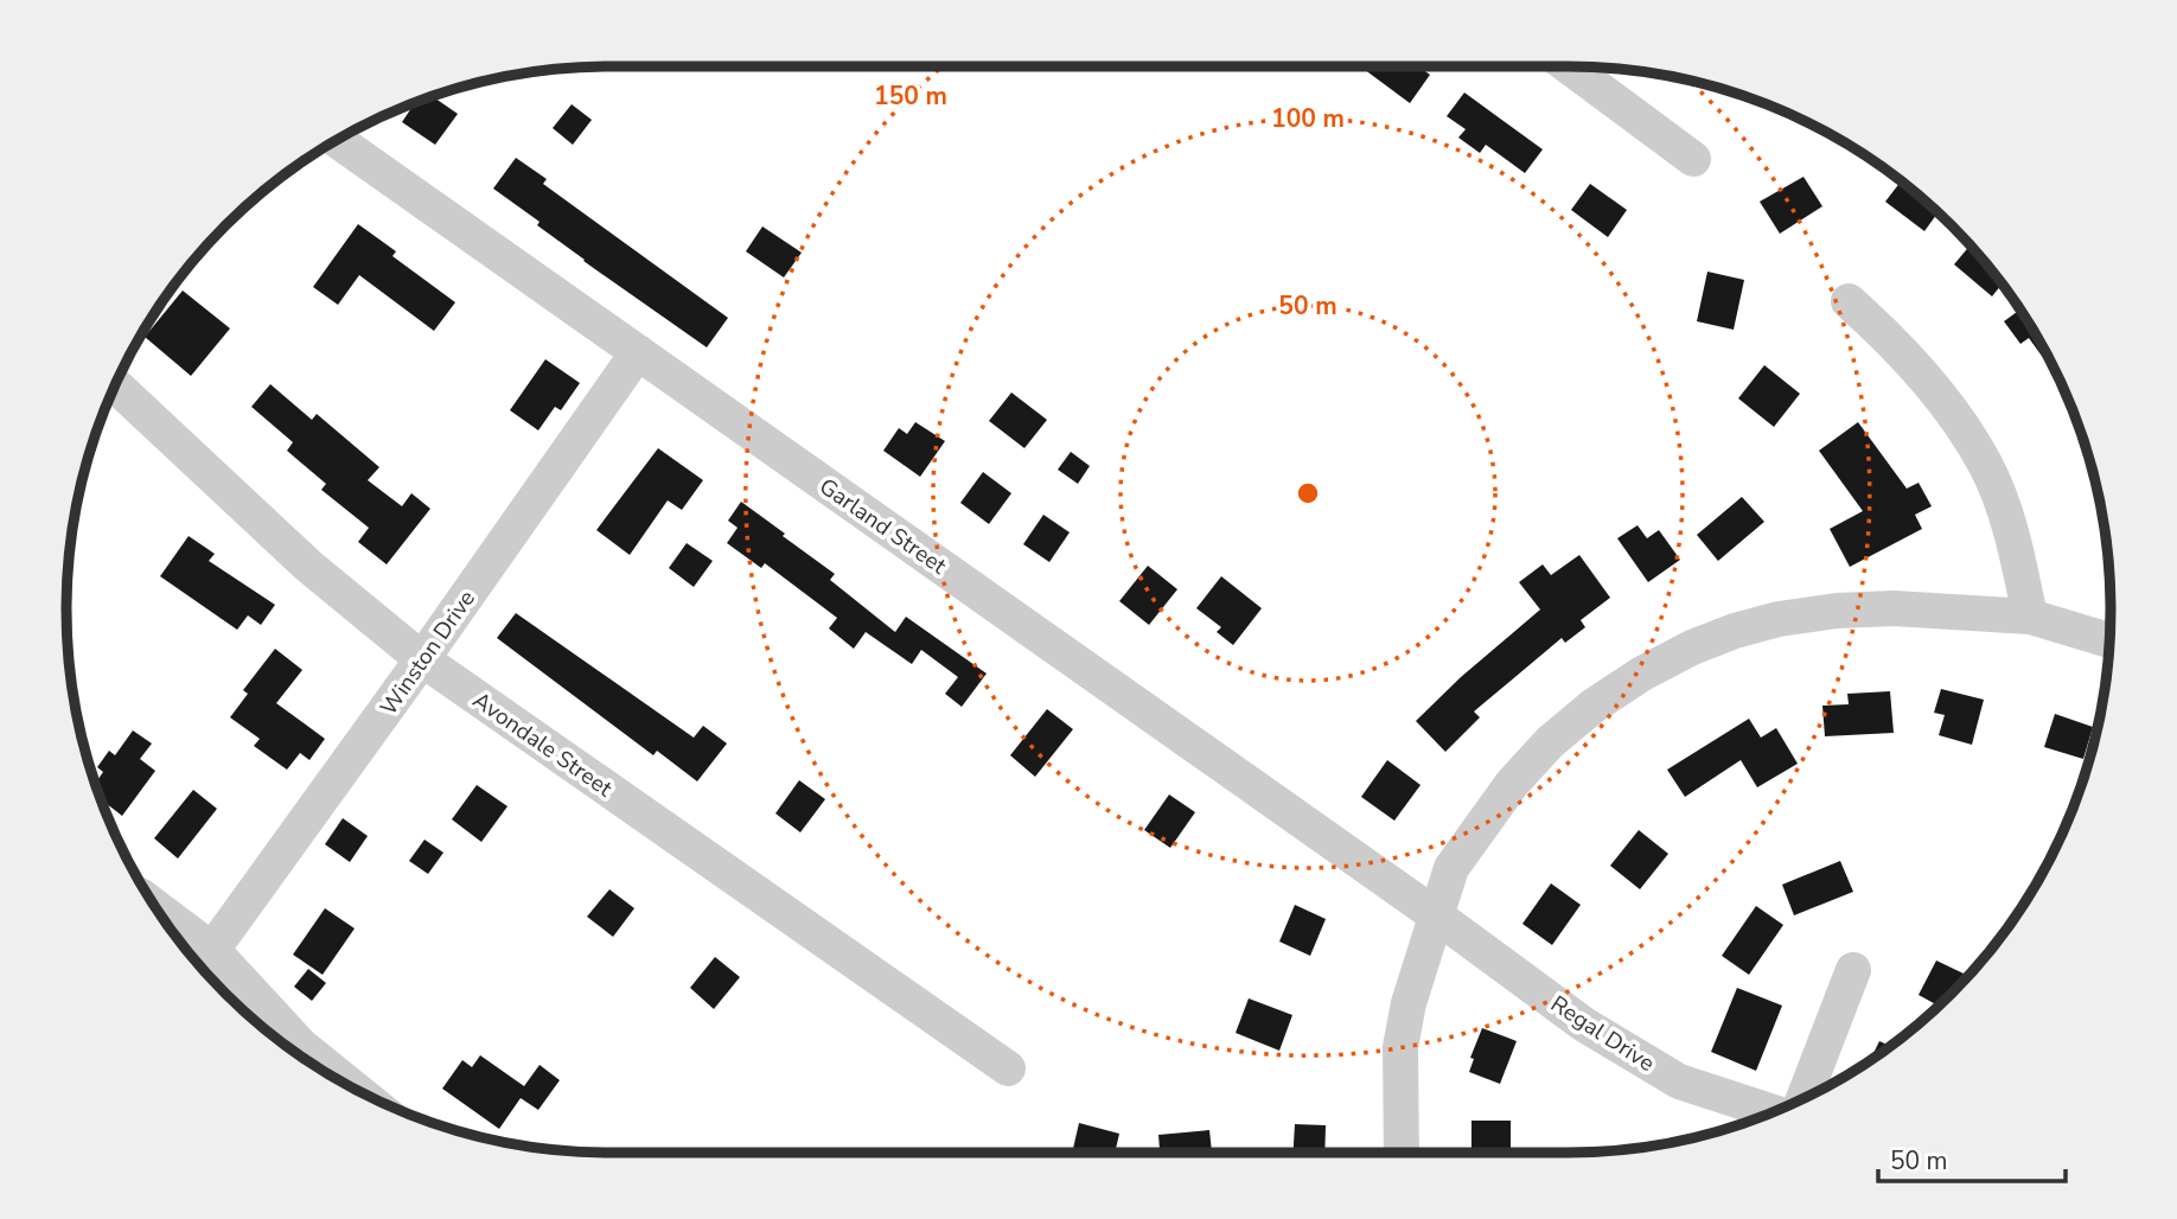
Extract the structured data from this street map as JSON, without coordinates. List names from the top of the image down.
{
  "streets": {
    "street": [
      "Garland Street",
      "Winston Drive",
      "Avondale Street",
      "Regal Drive"
    ]
  },
  "crossings": [
    ["Garland Street", "Winston Drive"],
    ["Garland Street", "Regal Drive"],
    ["Winston Drive", "Avondale Street"]
  ],
  "scale_bar": "50 m",
  "rings": ["150 m", "100 m", "50 m"]
}
